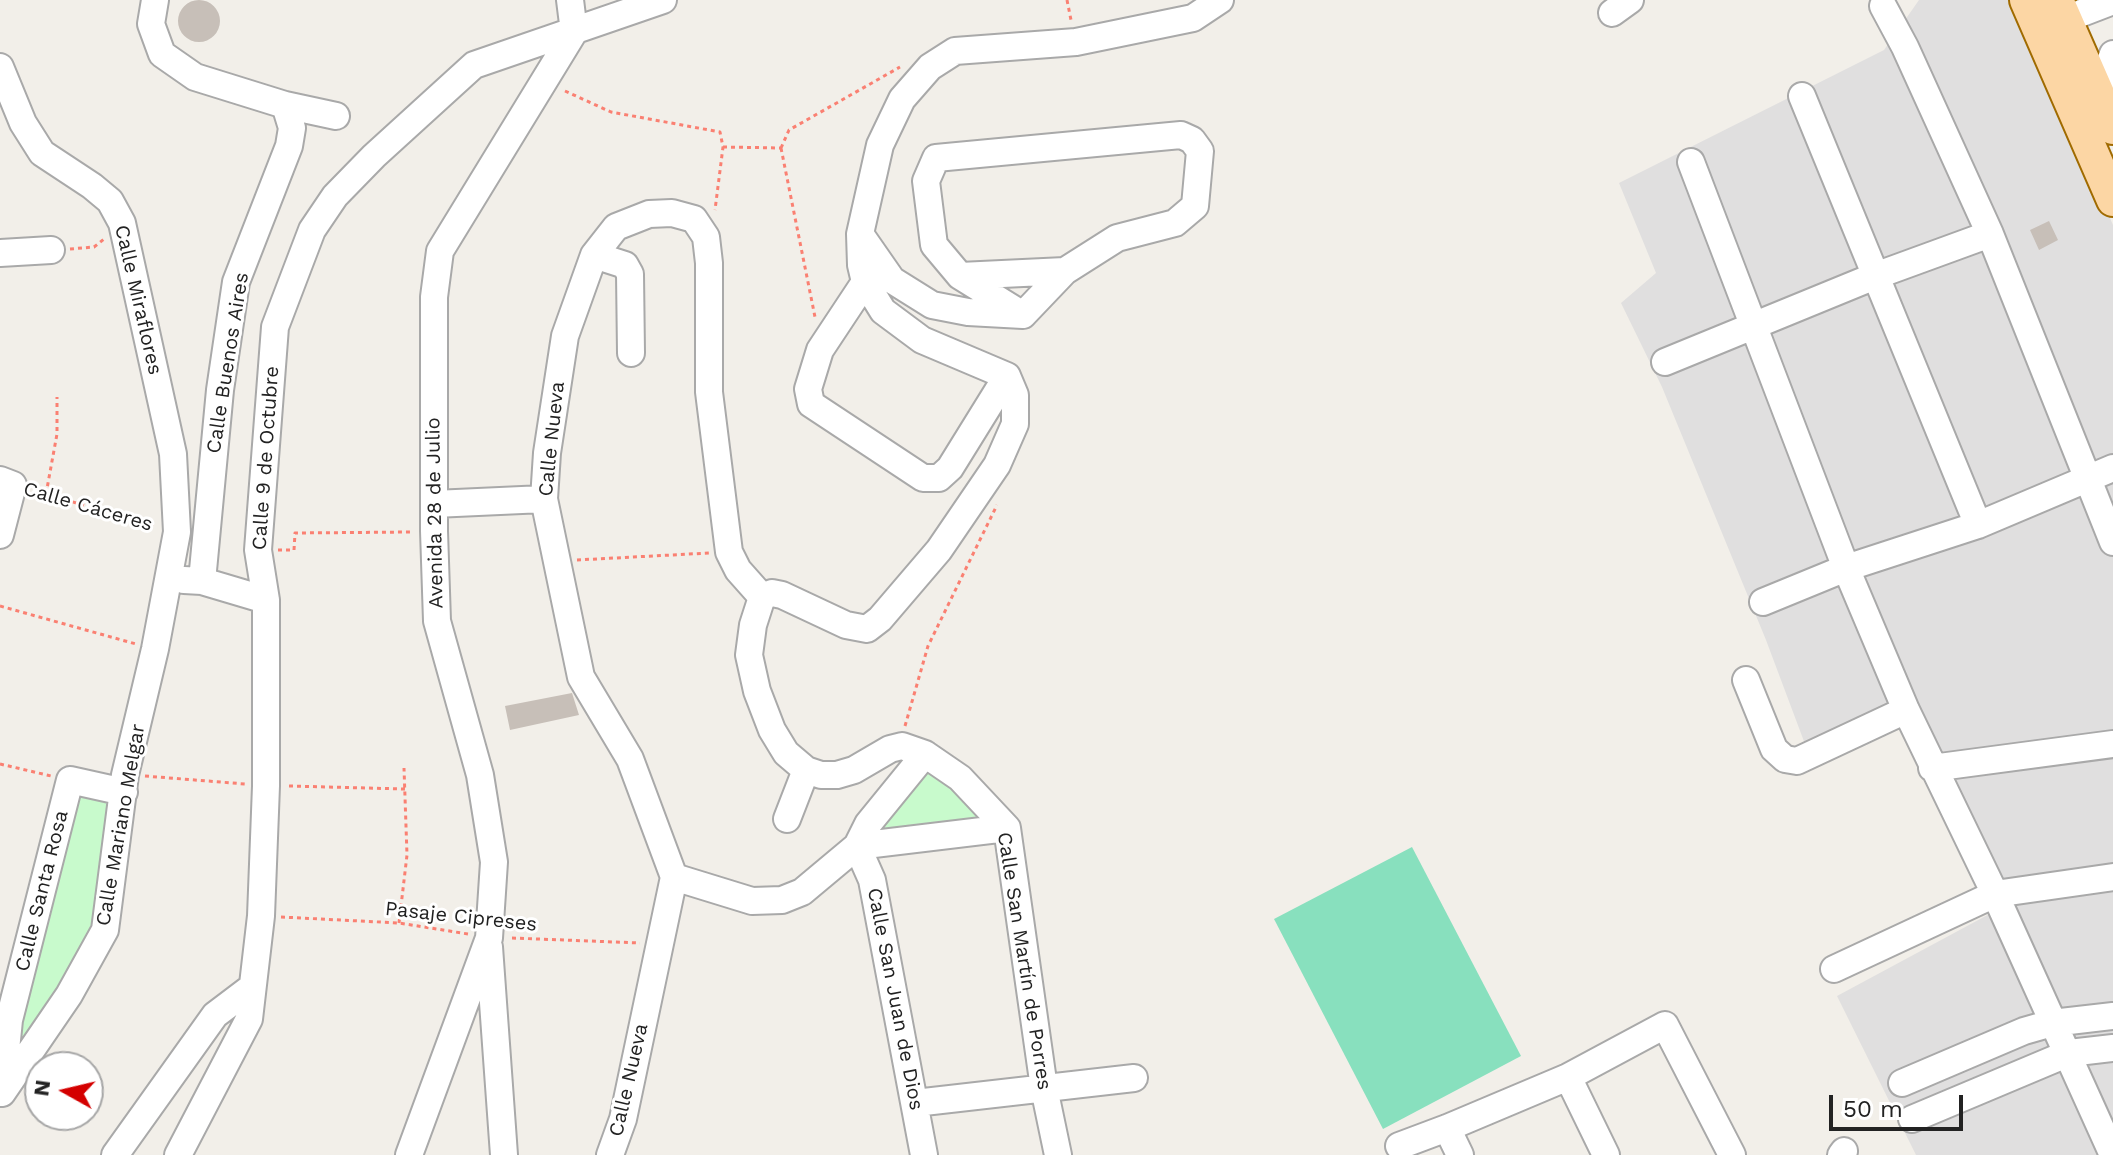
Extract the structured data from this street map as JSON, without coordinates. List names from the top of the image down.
{
  "streets": {
    "street": [
      "Calle Miraflores",
      "Calle Buenos Aires",
      "Calle Nueva",
      "Calle 9 de Octubre",
      "Avenida 28 de Julio",
      "Calle Mariano Melgar",
      "Calle Santa Rosa",
      "Calle San Martín de Porres",
      "Calle San Juan de Dios"
    ],
    "path": ["Calle Cáceres", "Pasaje Cipreses"]
  },
  "crossings": [
    ["Calle Miraflores", "Calle Cáceres"],
    ["Calle Miraflores", "Calle Mariano Melgar"],
    ["Calle Nueva", "Pasaje Cipreses"],
    ["Calle 9 de Octubre", "Avenida 28 de Julio"],
    ["Calle 9 de Octubre", "Pasaje Cipreses"],
    ["Avenida 28 de Julio", "Pasaje Cipreses"],
    ["Calle Mariano Melgar", "Calle Santa Rosa"]
  ],
  "scale_bar": "50 m",
  "north": "left"
}
